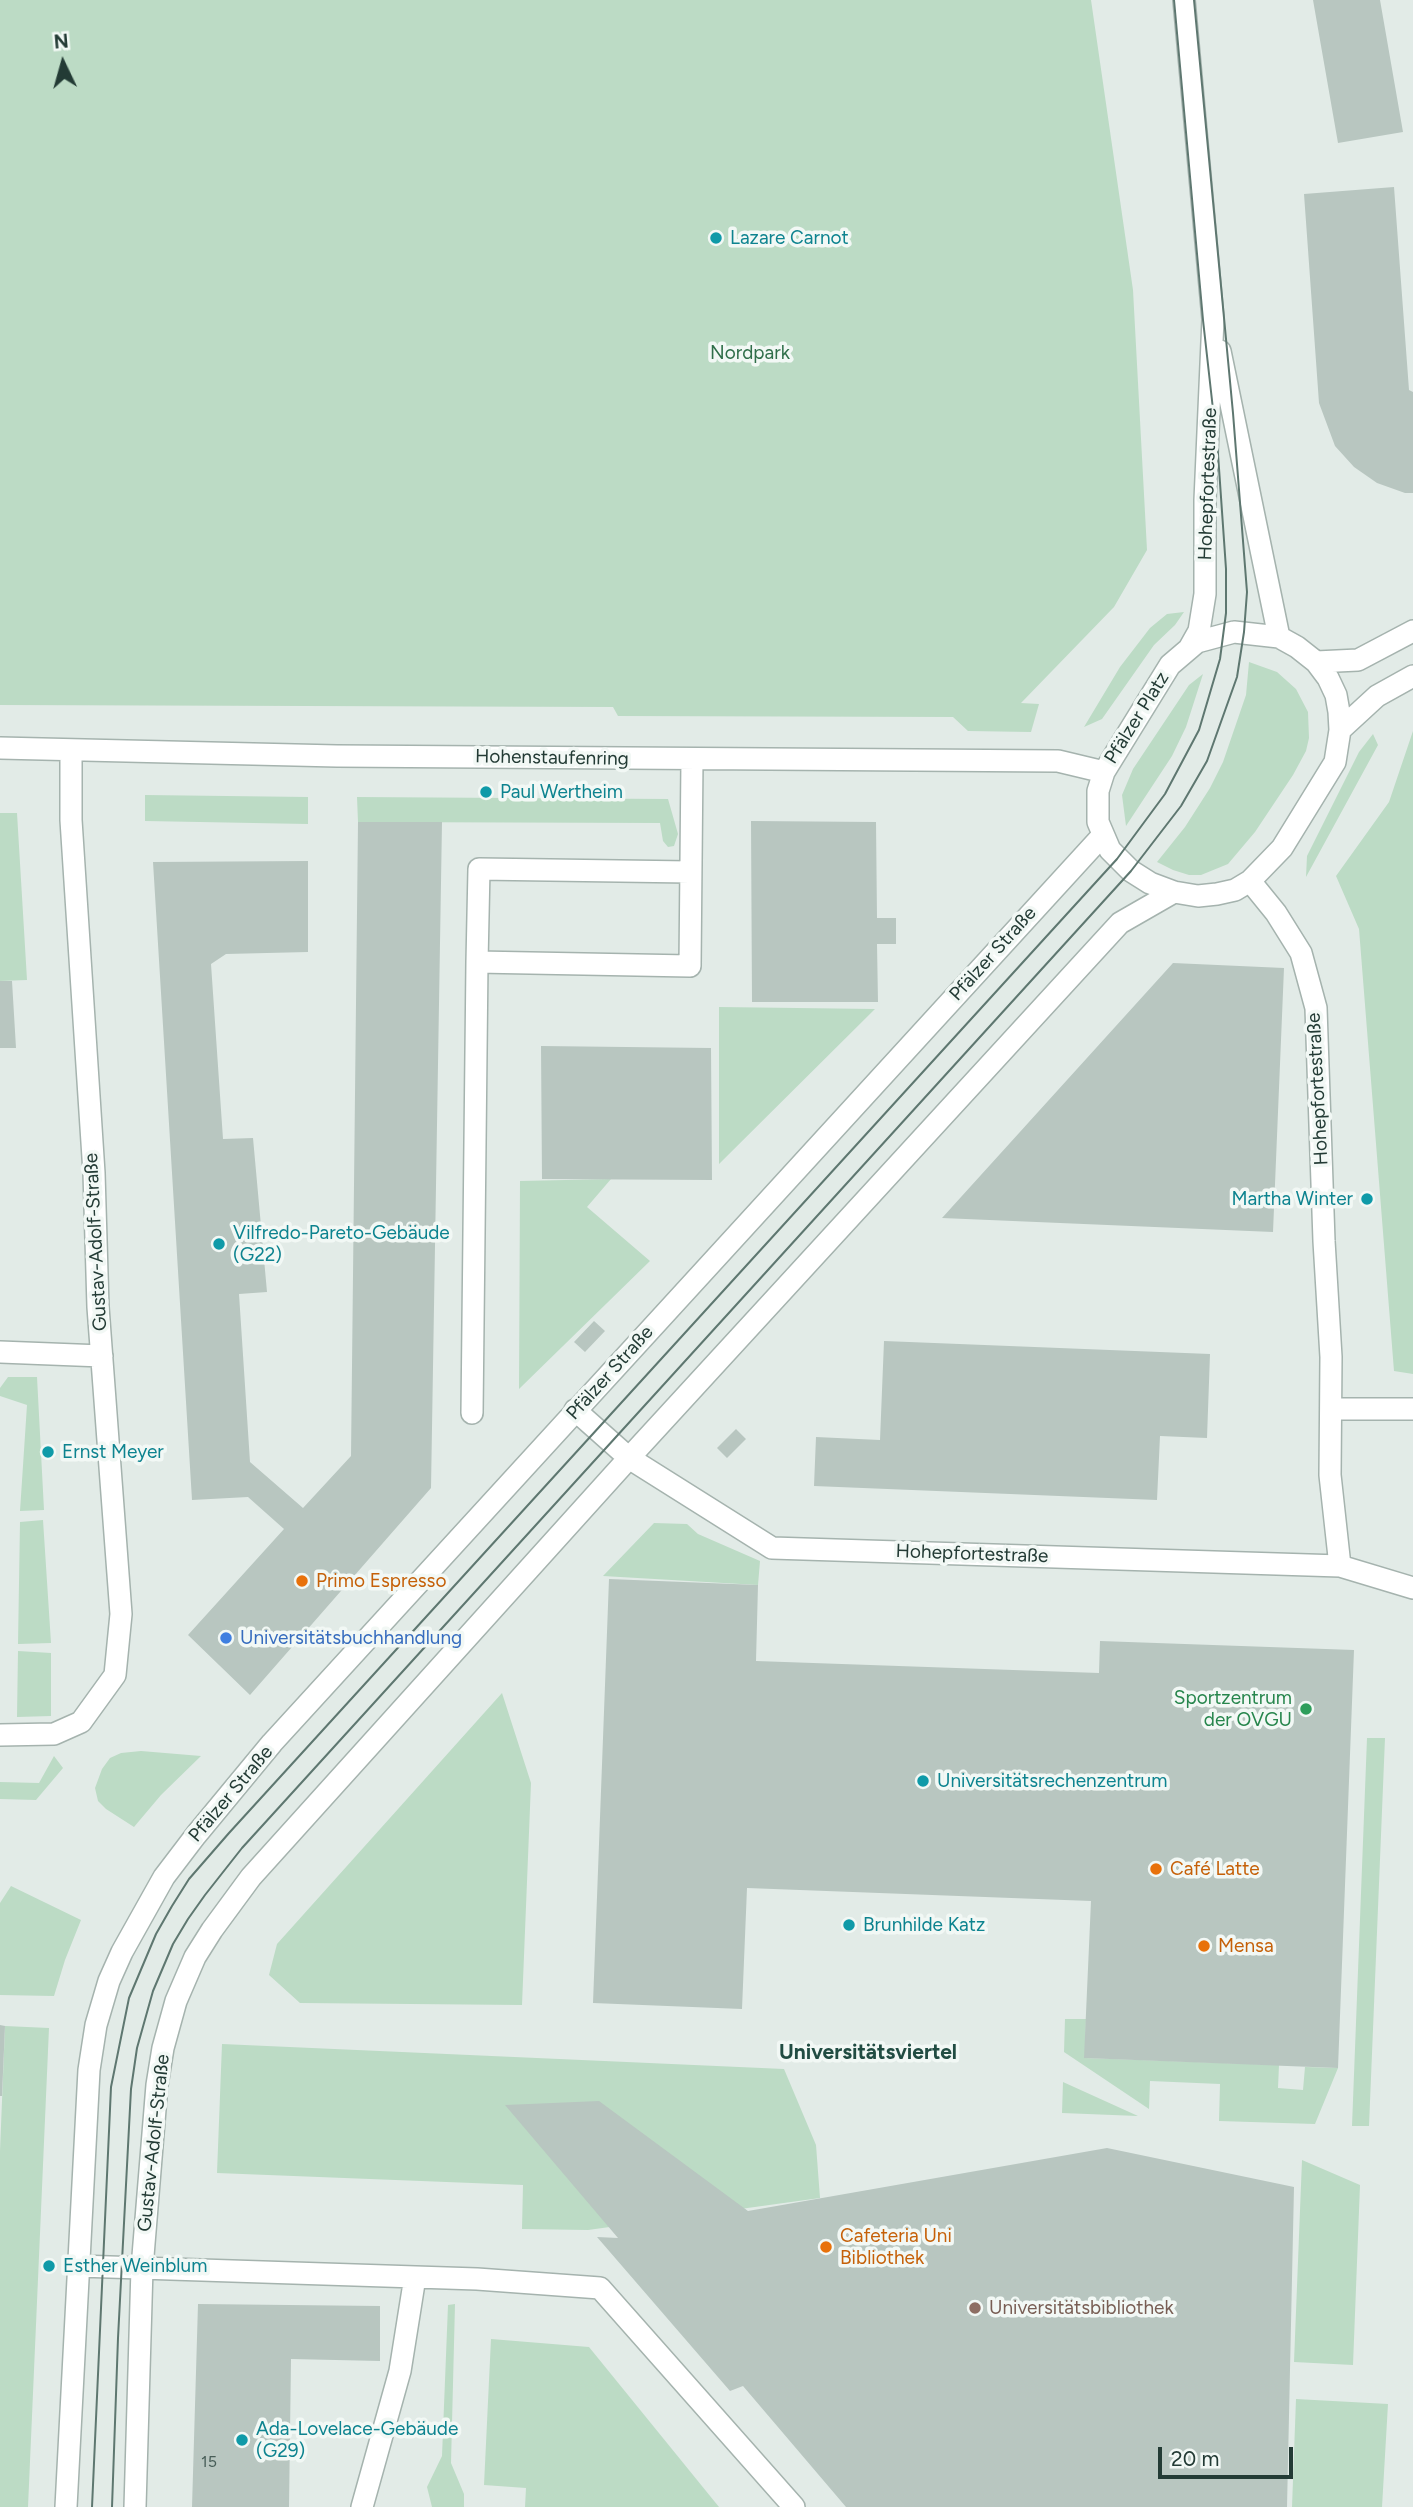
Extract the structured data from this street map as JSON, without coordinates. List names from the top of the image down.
{
  "streets": {
    "street": [
      "Hohepfortestraße",
      "Pfälzer Platz",
      "Hohenstaufenring",
      "Pfälzer Straße",
      "Gustav-Adolf-Straße"
    ]
  },
  "crossings": [
    ["Hohepfortestraße", "Pfälzer Platz"],
    ["Hohepfortestraße", "Hohenstaufenring"],
    ["Hohepfortestraße", "Pfälzer Straße"],
    ["Hohepfortestraße", "Gustav-Adolf-Straße"],
    ["Pfälzer Platz", "Hohenstaufenring"],
    ["Pfälzer Platz", "Pfälzer Straße"],
    ["Hohenstaufenring", "Pfälzer Straße"],
    ["Hohenstaufenring", "Gustav-Adolf-Straße"]
  ],
  "districts": ["Universitätsviertel"],
  "parks": ["Nordpark"],
  "places": [
    "Lazare Carnot",
    "Paul Wertheim",
    "Martha Winter",
    "Vilfredo-Pareto-Gebäude (G22)",
    "Ernst Meyer",
    "Primo Espresso",
    "Universitätsbuchhandlung",
    "Sportzentrum der OVGU",
    "Universitätsrechenzentrum",
    "Café Latte",
    "Brunhilde Katz",
    "Mensa",
    "Cafeteria Uni Bibliothek",
    "Esther Weinblum",
    "Universitätsbibliothek",
    "Ada-Lovelace-Gebäude (G29)"
  ],
  "house_numbers": ["15"],
  "scale_bar": "20 m",
  "north": "top"
}
